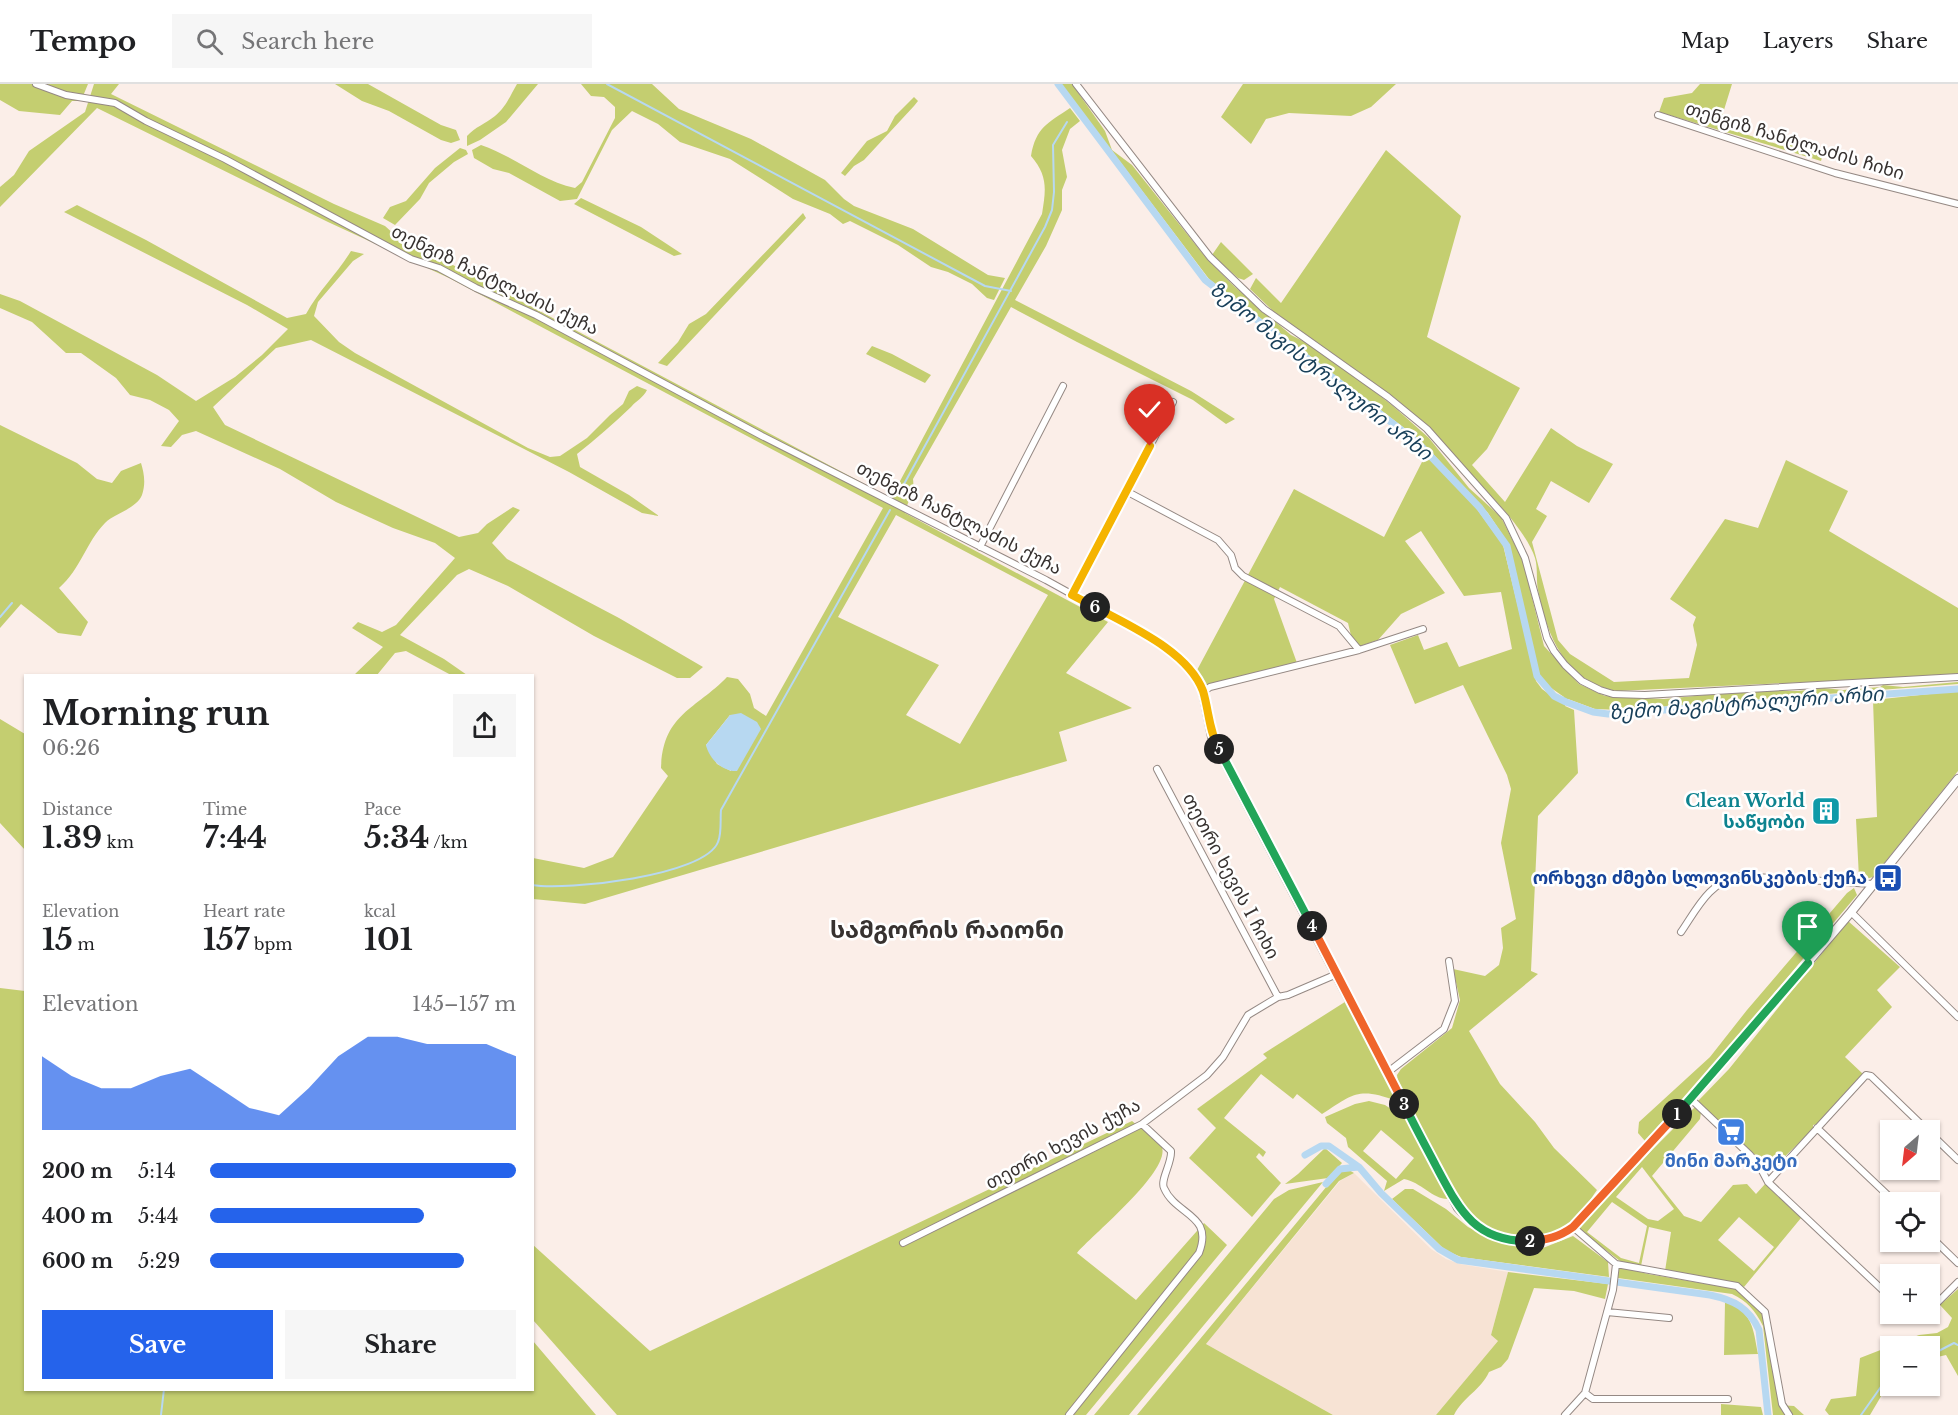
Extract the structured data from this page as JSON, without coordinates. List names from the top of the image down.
{
  "streets": {
    "street": [
      "თენგიზ ჩანტლაძის ჩიხი",
      "თენგიზ ჩანტლაძის ქუჩა",
      "თეთრი ხევის I ჩიხი",
      "თეთრი ხევის ქუჩა"
    ]
  },
  "crossings": [
    ["თენგიზ ჩანტლაძის ქუჩა", "თეთრი ხევის ქუჩა"],
    ["თეთრი ხევის I ჩიხი", "თეთრი ხევის ქუჩა"]
  ],
  "districts": ["სამგორის რაიონი"],
  "water": ["ზემო მაგისტრალური არხი"],
  "places": {
    "building": ["Clean World საწყობი"],
    "bus stop": ["ორხევი ძმები სლოვინსკების ქუჩა"],
    "supermarket": ["მინი მარკეტი"]
  },
  "north": "bottom left",
  "page": {
    "header": "Tempo",
    "search": "Search here",
    "nav": ["Map", "Layers", "Share"],
    "pins": [
      "6",
      "5",
      "4",
      "3",
      "1",
      "2"
    ],
    "heading": ["Morning run", "06:26"],
    "stats": [
      ["Distance", "1.39 km"],
      ["Time", "7:44"],
      ["Pace", "5:34 /km"],
      ["Elevation", "15 m"],
      ["Heart rate", "157 bpm"],
      ["kcal", "101"]
    ],
    "chart": ["Elevation", "145–157 m"],
    "map_buttons": ["+", "−"],
    "list": [
      {
        "name": "200 m",
        "note": "5:14"
      },
      {
        "name": "400 m",
        "note": "5:44"
      },
      {
        "name": "600 m",
        "note": "5:29"
      }
    ],
    "buttons": ["Save", "Share"]
  }
}
